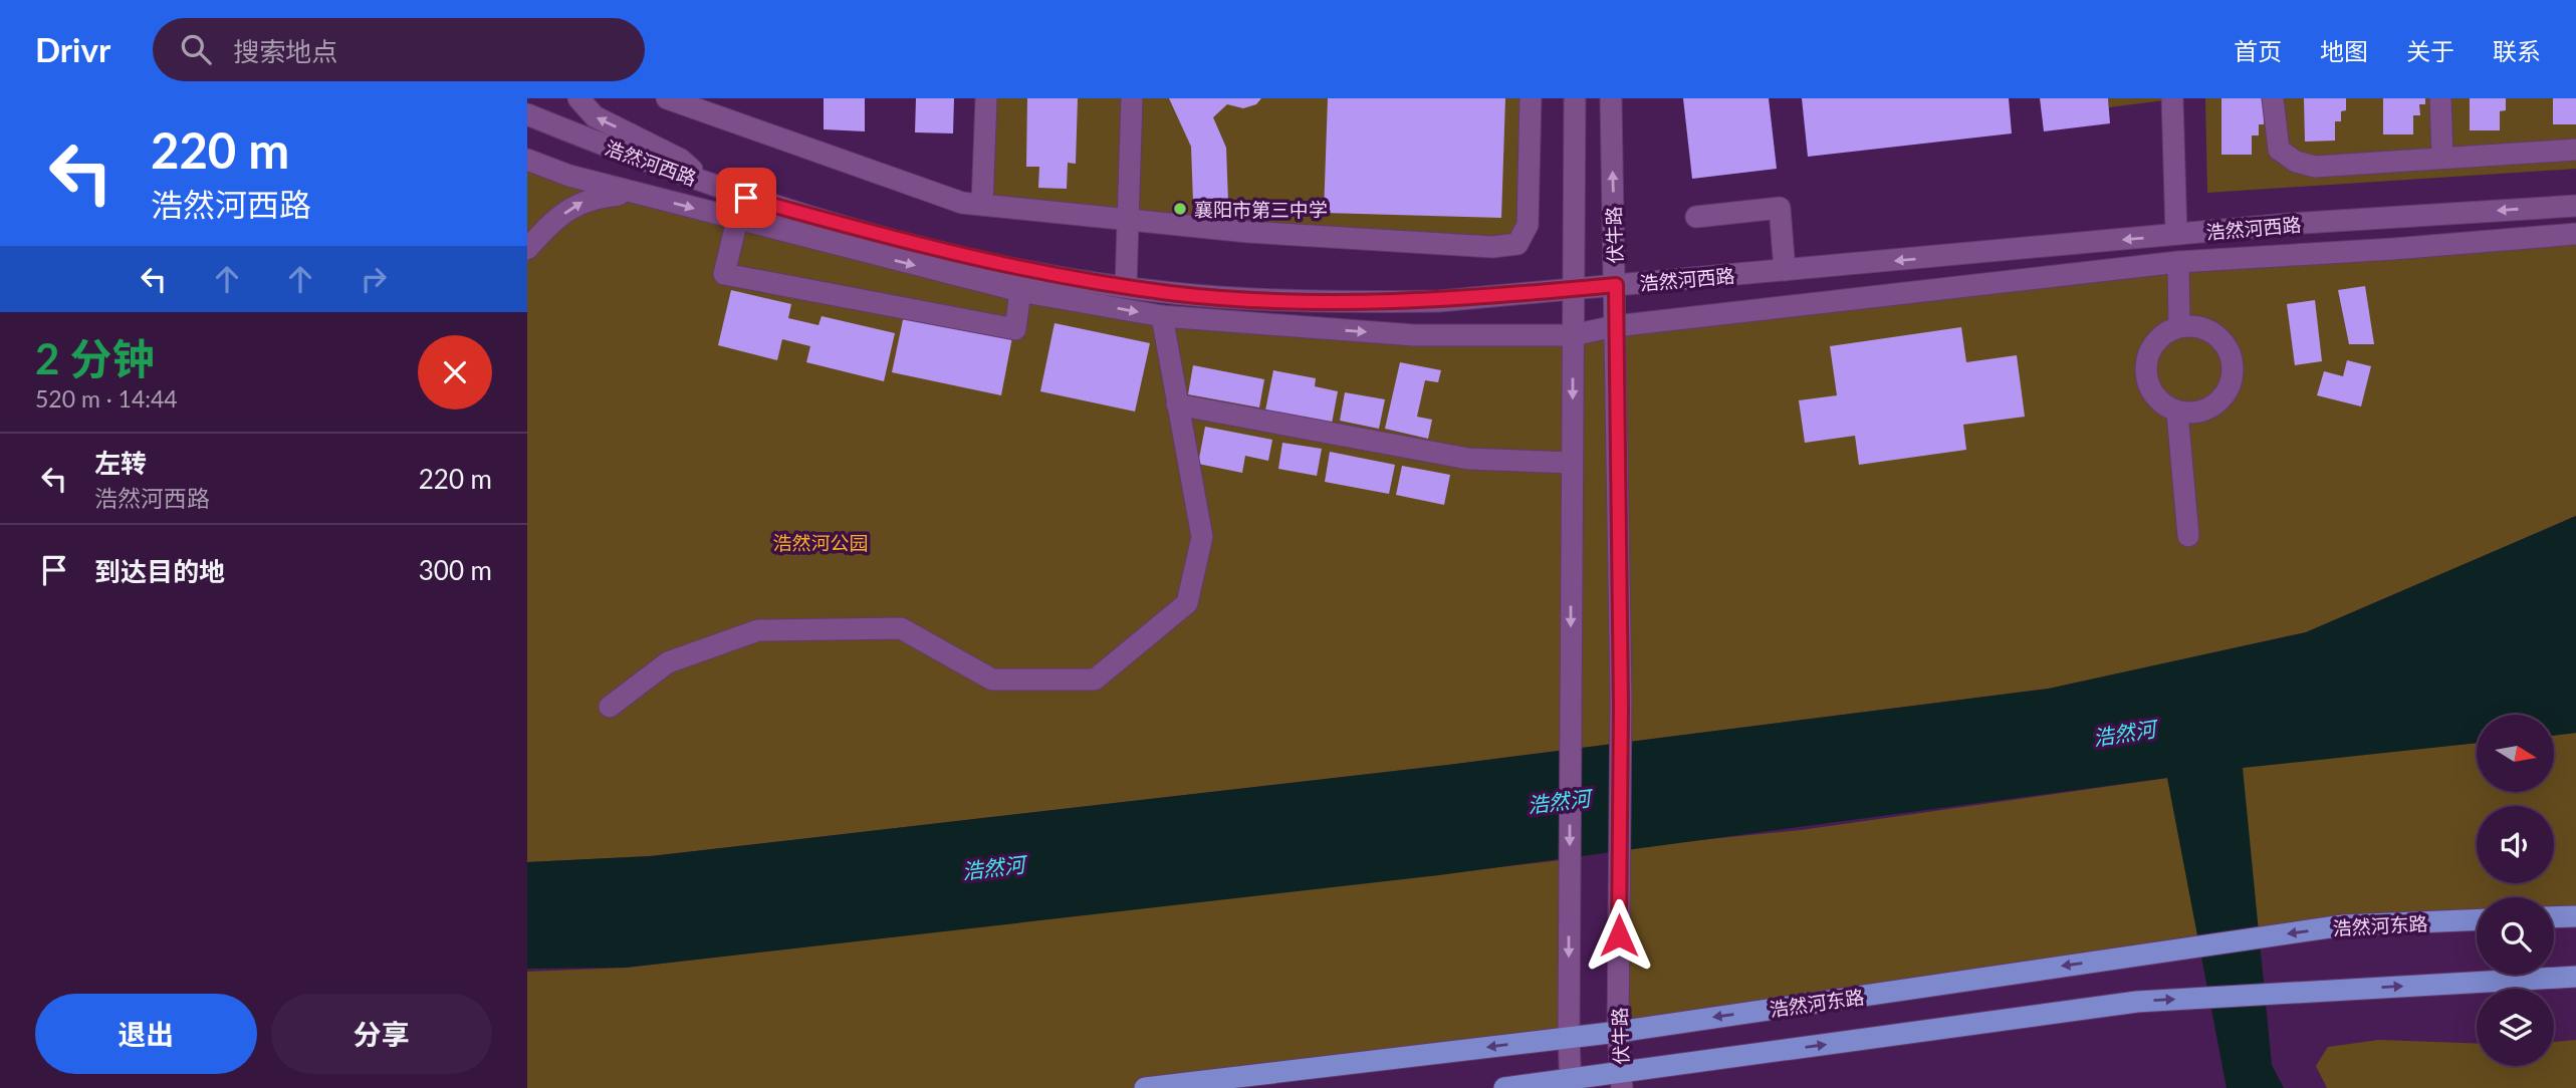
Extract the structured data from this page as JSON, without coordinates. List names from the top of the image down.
{
  "streets": {
    "main road": ["浩然河东路"],
    "street": ["浩然河西路", "伏牛路"]
  },
  "crossings": [
    ["浩然河西路", "伏牛路"],
    ["伏牛路", "浩然河东路"]
  ],
  "water": ["浩然河"],
  "parks": ["浩然河公园"],
  "places": ["襄阳市第三中学"],
  "north": "right",
  "page": {
    "header": "Drivr",
    "search": "搜索地点",
    "nav": [
      "首页",
      "地图",
      "关于",
      "联系"
    ],
    "turn": ["220 m", "浩然河西路"],
    "heading": ["2 分钟", "520 m · 14:44"],
    "list": [
      {
        "name": "左转",
        "note": "浩然河西路",
        "value": "220 m"
      },
      {
        "name": "到达目的地",
        "value": "300 m"
      }
    ],
    "buttons": ["退出", "分享"]
  }
}
